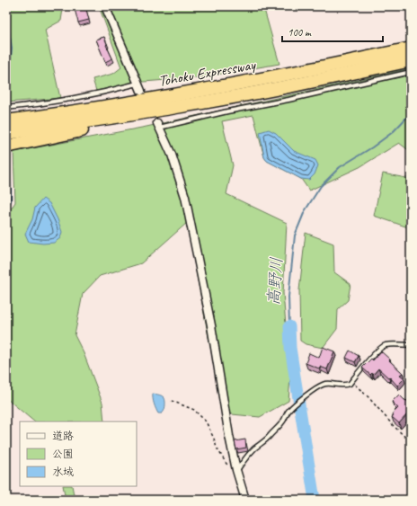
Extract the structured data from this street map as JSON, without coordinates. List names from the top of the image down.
{
  "streets": {
    "highway": ["Tohoku Expressway"]
  },
  "water": ["高野川"],
  "legend": ["道路", "公園", "水域"],
  "scale_bar": "100 m"
}
